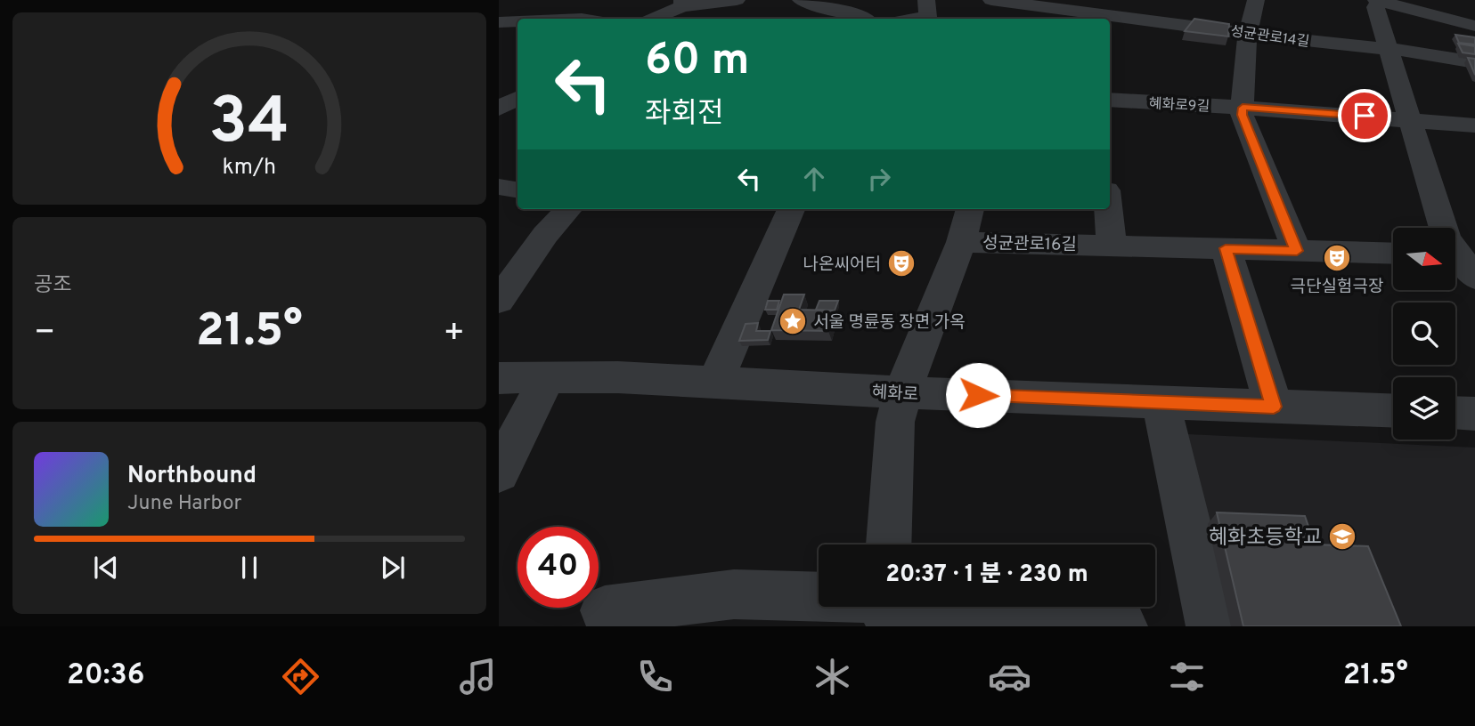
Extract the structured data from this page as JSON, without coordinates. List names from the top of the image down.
{
  "streets": {
    "street": [
      "성균관로14길",
      "혜화로9길",
      "성균관로16길",
      "혜화로"
    ]
  },
  "crossings": [
    ["성균관로16길", "혜화로"]
  ],
  "places": {
    "theatre": ["극단실험극장", "나온씨어터"],
    "place": ["서울 명륜동 장면 가옥"],
    "school or university": ["혜화초등학교"]
  },
  "north": "right",
  "page": {
    "turn": ["60 m", "좌회전"],
    "tile": "공조",
    "heat": ["−", "21.5°", "+"],
    "song": ["Northbound", "June Harbor"],
    "limit": "40",
    "trip": "20:37 · 1 분 · 230 m",
    "tabs": ["20:36", "21.5°"],
    "gauge": ["34", "km/h"]
  }
}
